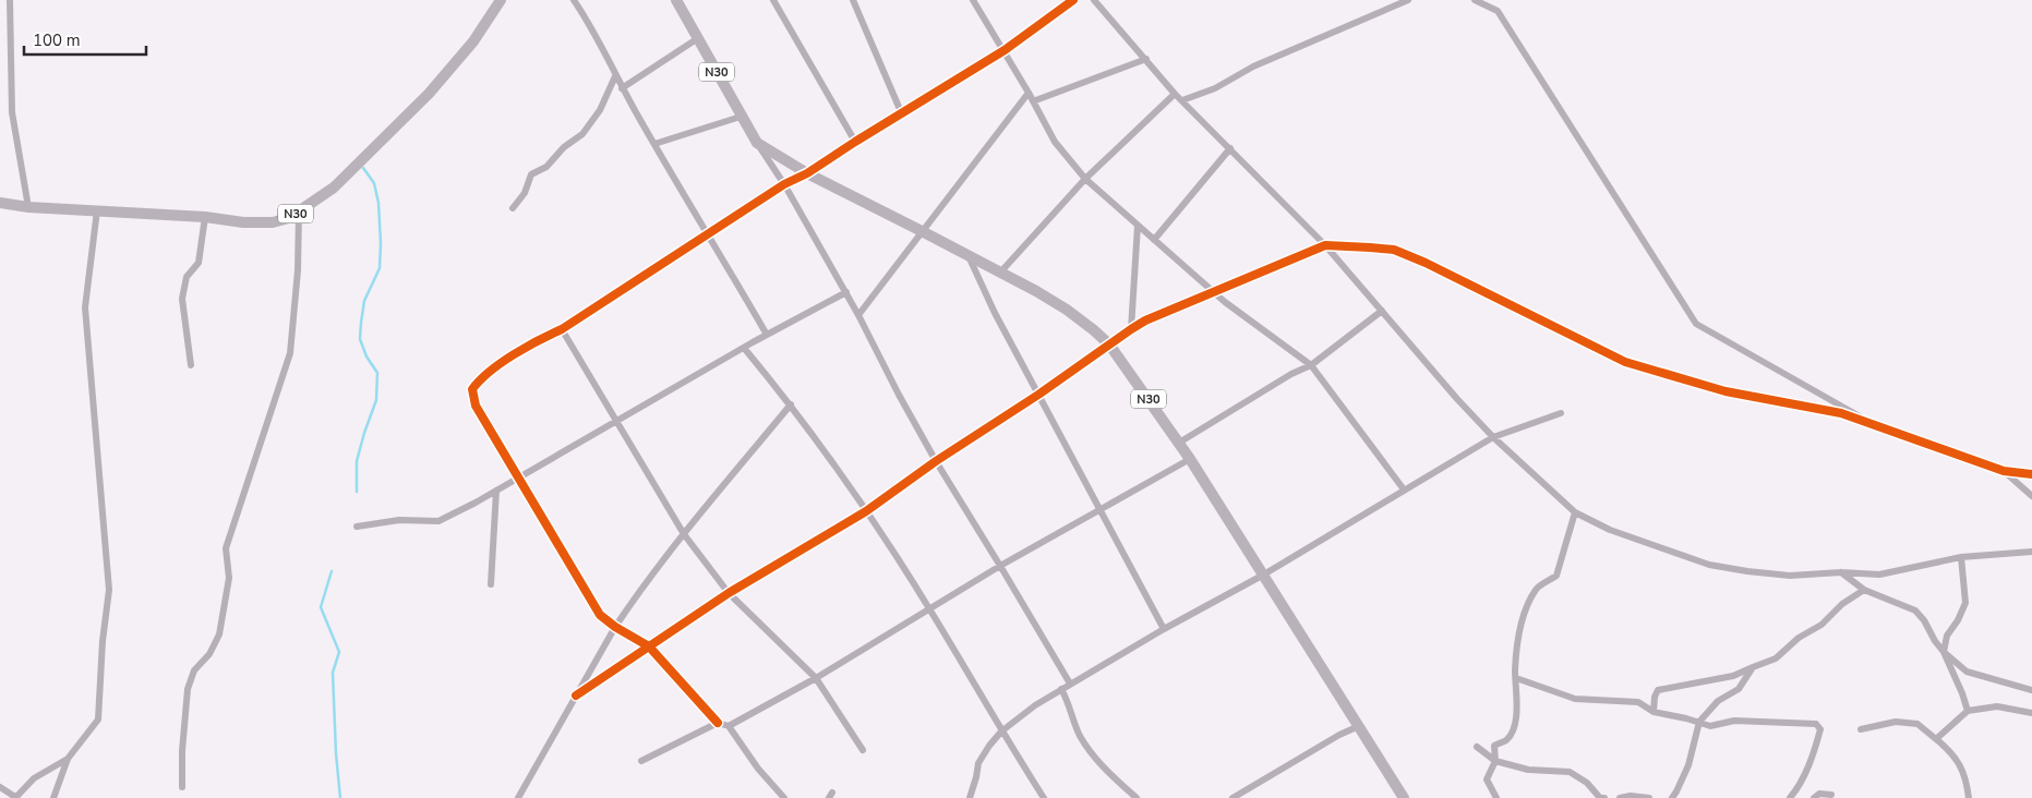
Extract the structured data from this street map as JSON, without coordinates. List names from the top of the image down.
{
  "streets": {
    "main road": ["N30"]
  },
  "scale_bar": "100 m"
}
